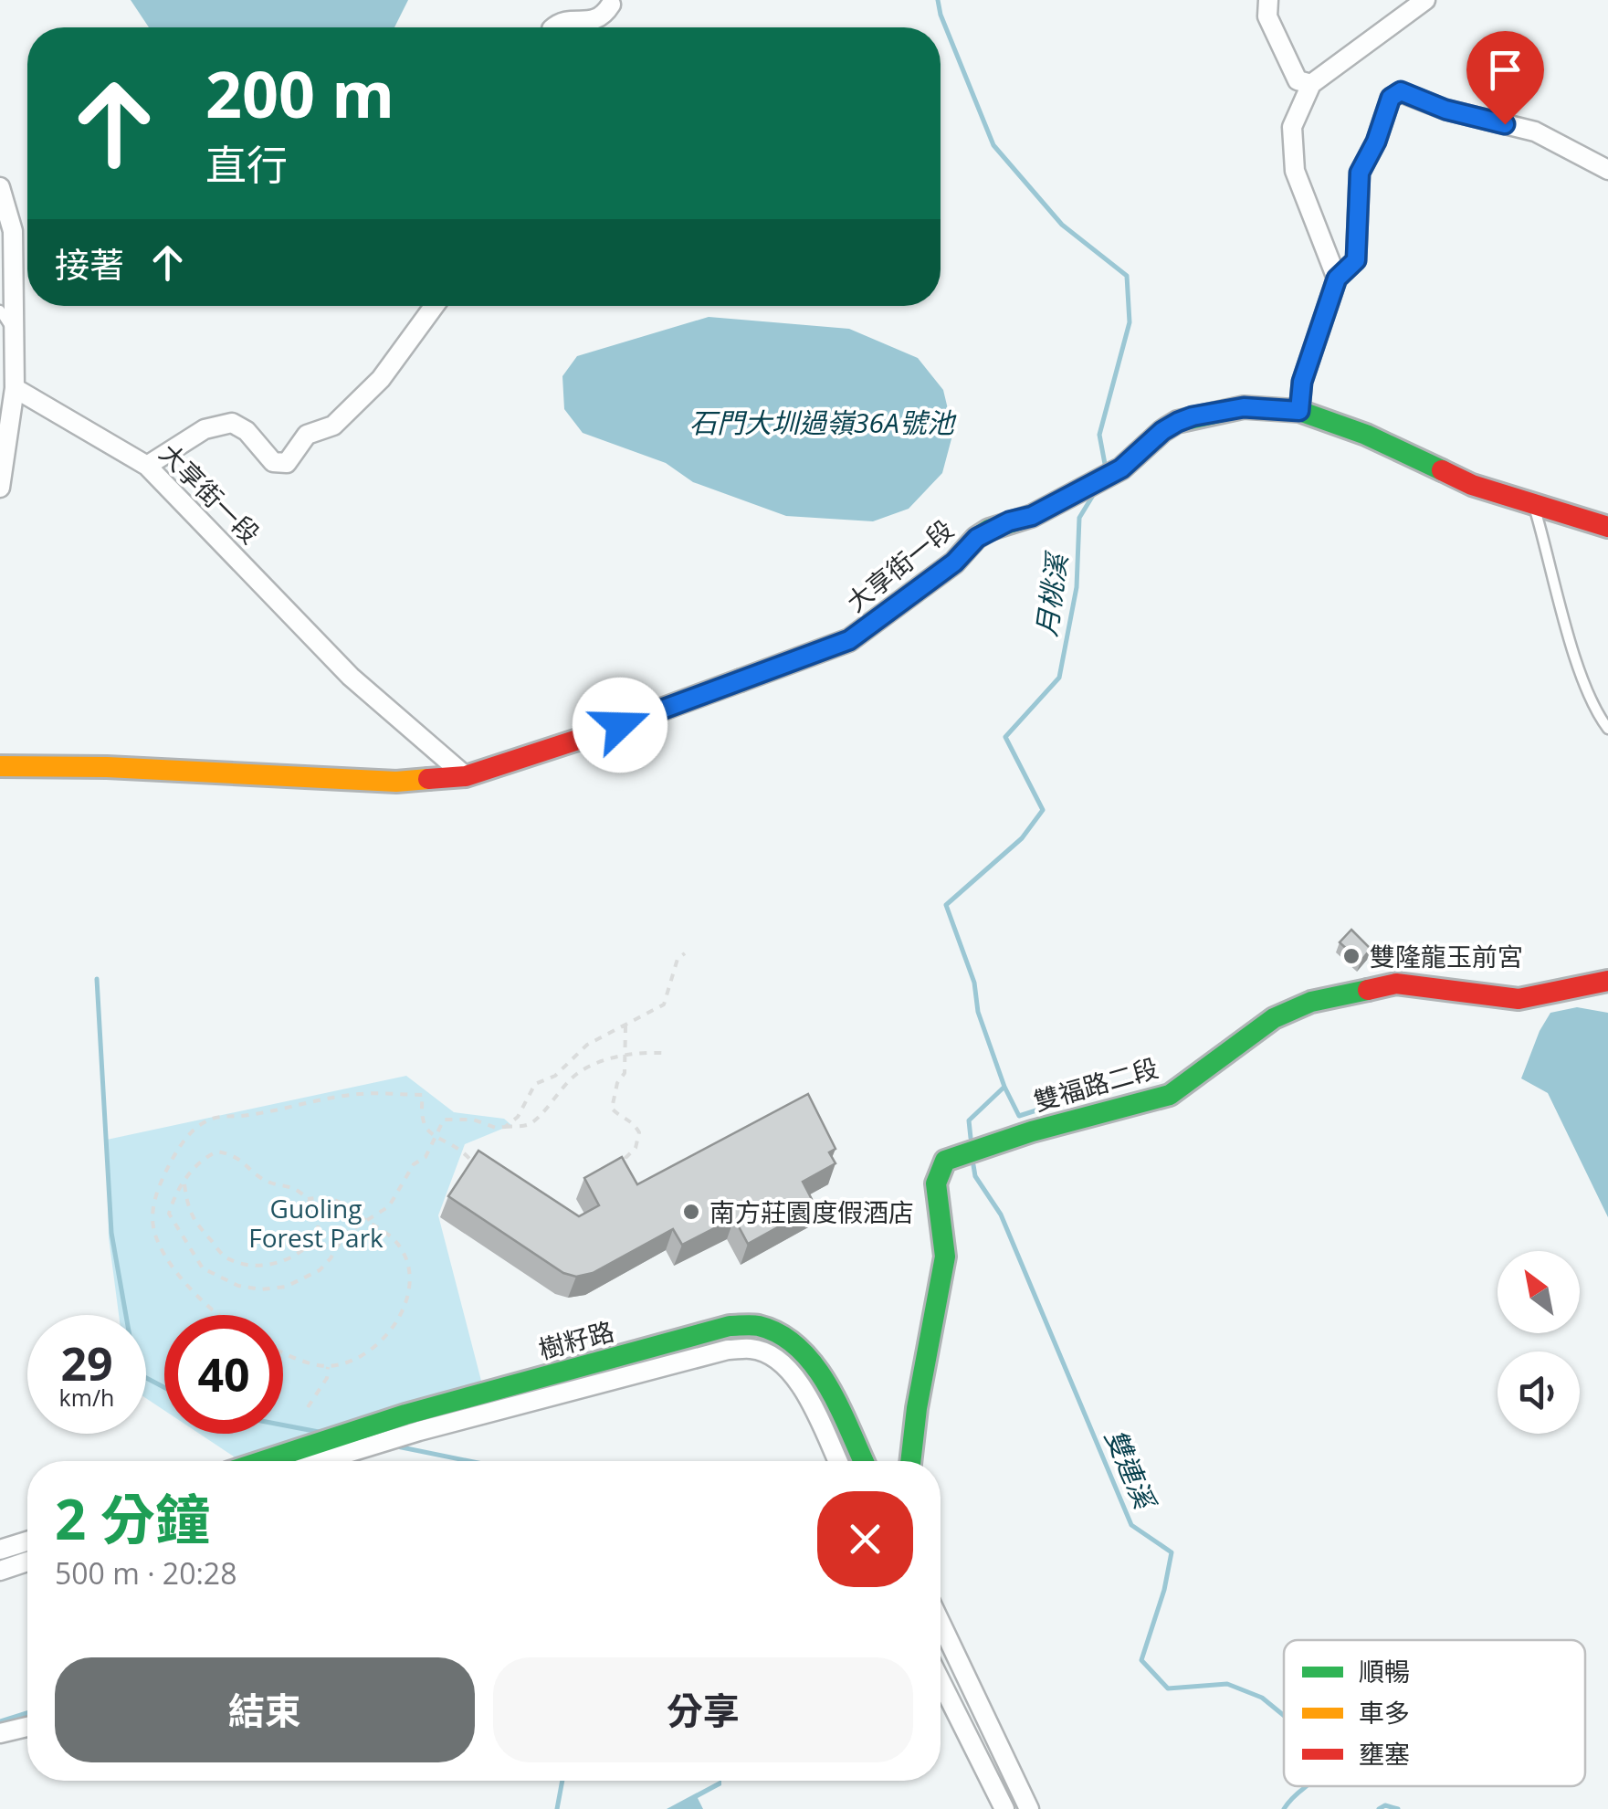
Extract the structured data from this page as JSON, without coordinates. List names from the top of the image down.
{
  "streets": {
    "street": ["大享街一段", "雙福路二段", "樹籽路"]
  },
  "water": ["石門大圳過嶺36A號池", "月桃溪", "雙連溪"],
  "parks": ["Guoling Forest Park"],
  "places": ["雙隆龍玉前宮", "南方莊園度假酒店"],
  "legend": ["順暢", "車多", "壅塞"],
  "north": "top left",
  "page": {
    "turn": ["200 m", "直行"],
    "then": "接著",
    "speed": "29 km/h",
    "limit": "40",
    "heading": ["2 分鐘", "500 m · 20:28"],
    "buttons": ["結束", "分享"]
  }
}
